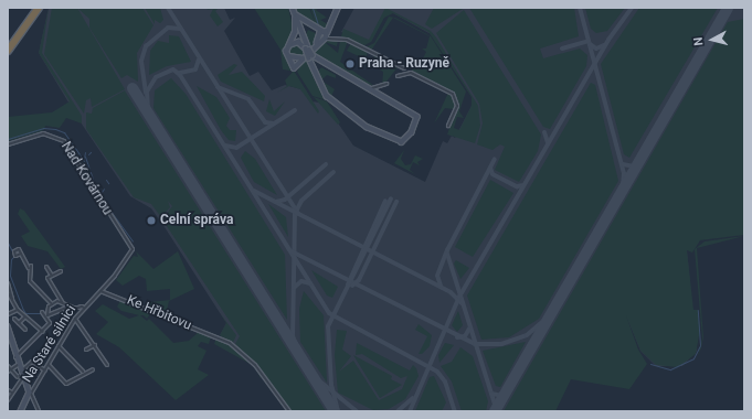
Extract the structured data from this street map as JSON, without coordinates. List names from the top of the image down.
{
  "streets": {
    "main road": ["Na Staré silnici"],
    "street": ["Nad Kovárnou", "Ke Hřbitovu"]
  },
  "crossings": [
    ["Nad Kovárnou", "Na Staré silnici"],
    ["Ke Hřbitovu", "Na Staré silnici"]
  ],
  "places": ["Praha - Ruzyně", "Celní správa"],
  "north": "left"
}
